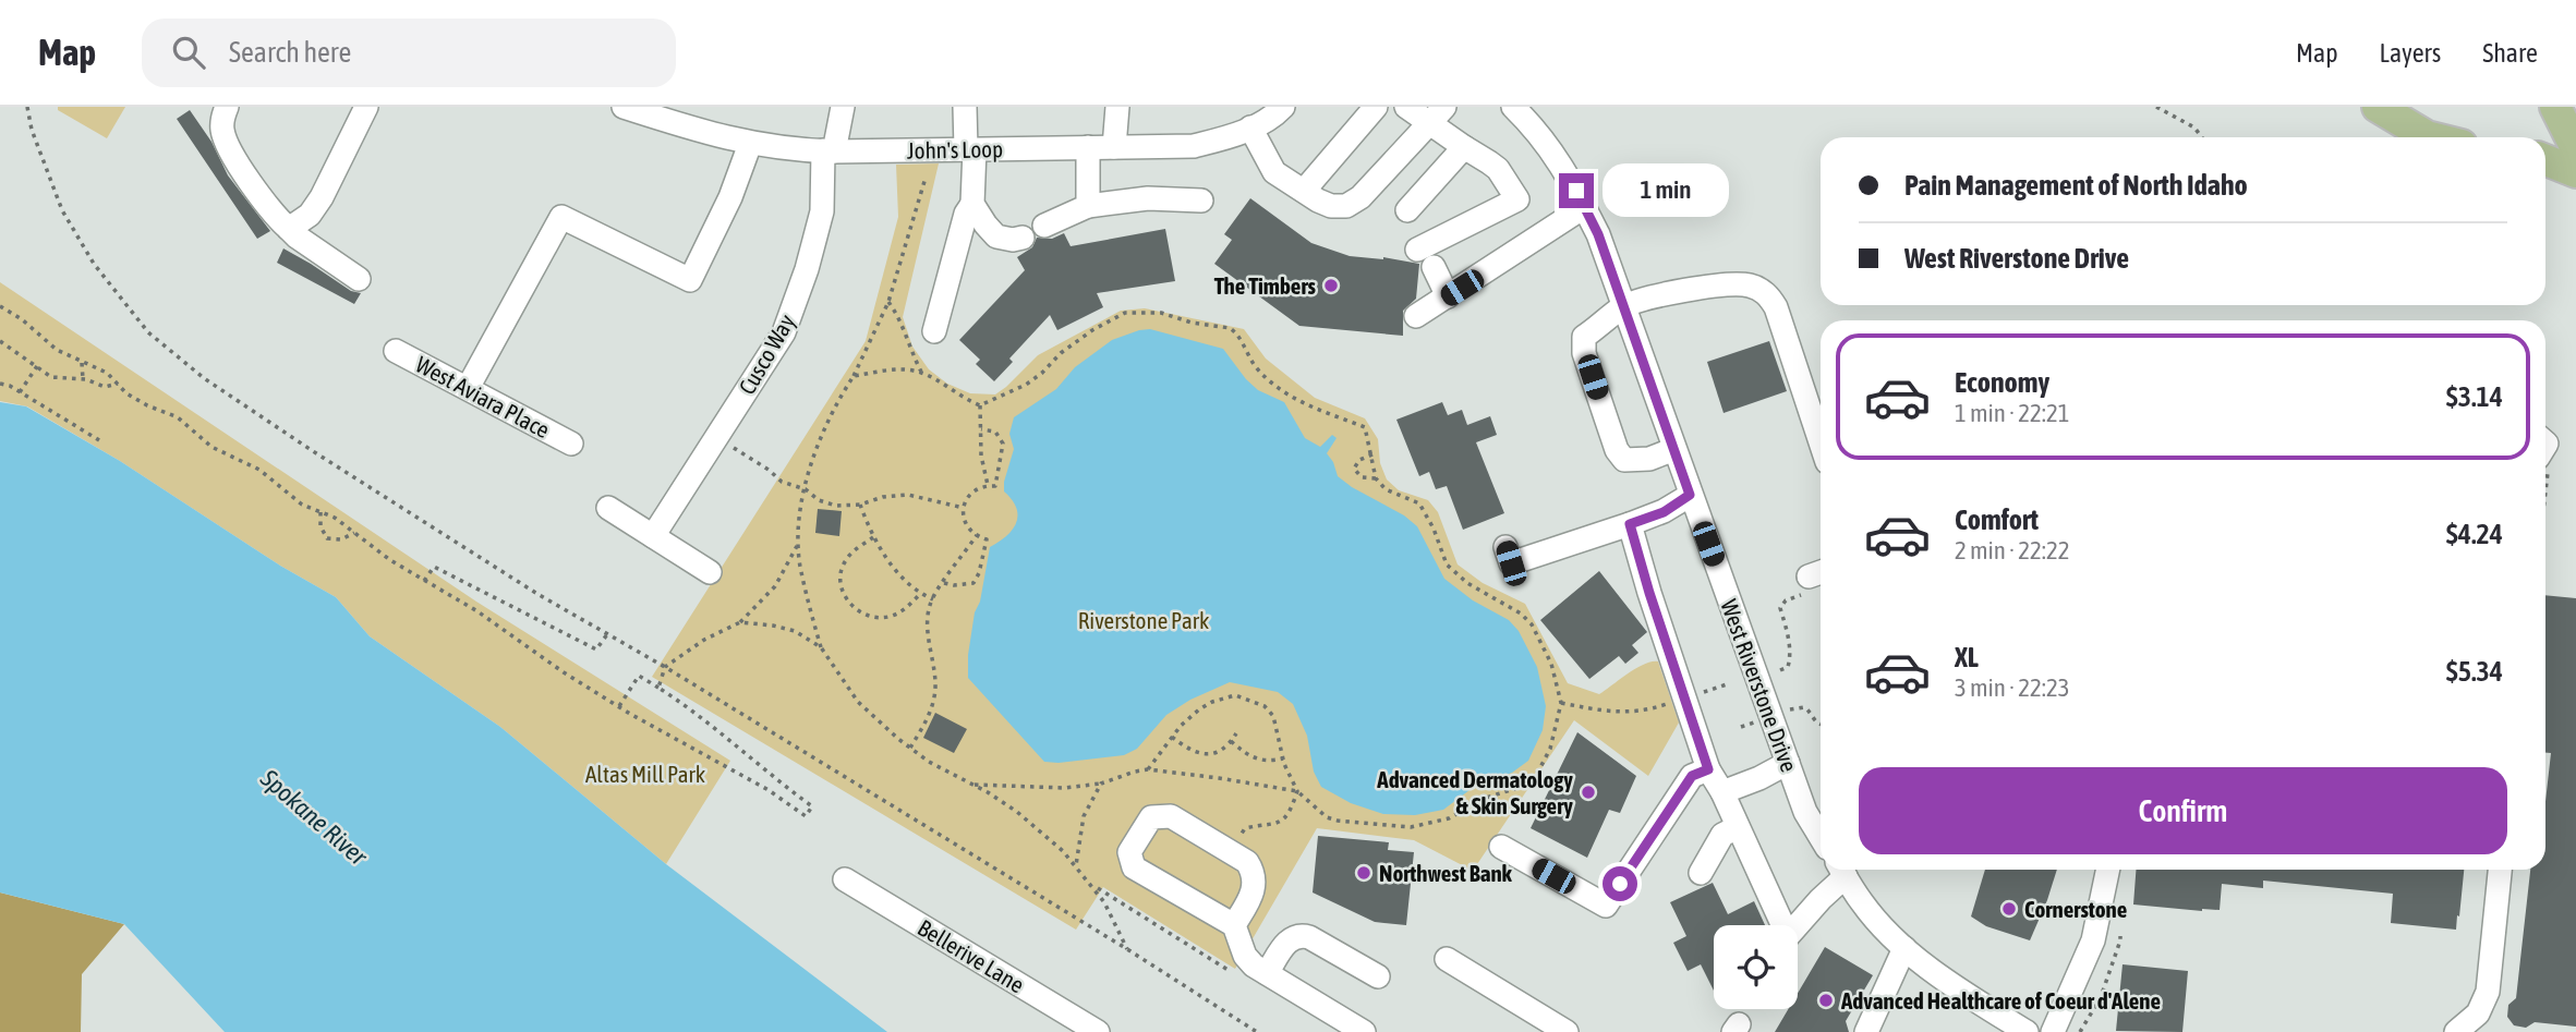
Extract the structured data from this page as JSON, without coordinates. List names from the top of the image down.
{
  "streets": {
    "street": [
      "John's Loop",
      "Cusco Way",
      "West Aviara Place",
      "West Riverstone Drive",
      "Bellerive Lane"
    ]
  },
  "crossings": [
    ["John's Loop", "Cusco Way"]
  ],
  "water": ["Spokane River"],
  "parks": ["Riverstone Park", "Altas Mill Park"],
  "places": [
    "The Timbers",
    "Advanced Dermatology & Skin Surgery",
    "Northwest Bank",
    "Cornerstone",
    "Advanced Healthcare of Coeur d'Alene"
  ],
  "page": {
    "header": "Map",
    "search": "Search here",
    "nav": ["Map", "Layers", "Share"],
    "banner": ["Pain Management of North Idaho", "West Riverstone Drive"],
    "bubble": "1 min",
    "list": [
      {
        "name": "Economy",
        "note": "1 min · 22:21",
        "value": "$3.14"
      },
      {
        "name": "Comfort",
        "note": "2 min · 22:22",
        "value": "$4.24"
      },
      {
        "name": "XL",
        "note": "3 min · 22:23",
        "value": "$5.34"
      }
    ],
    "buttons": "Confirm"
  }
}
